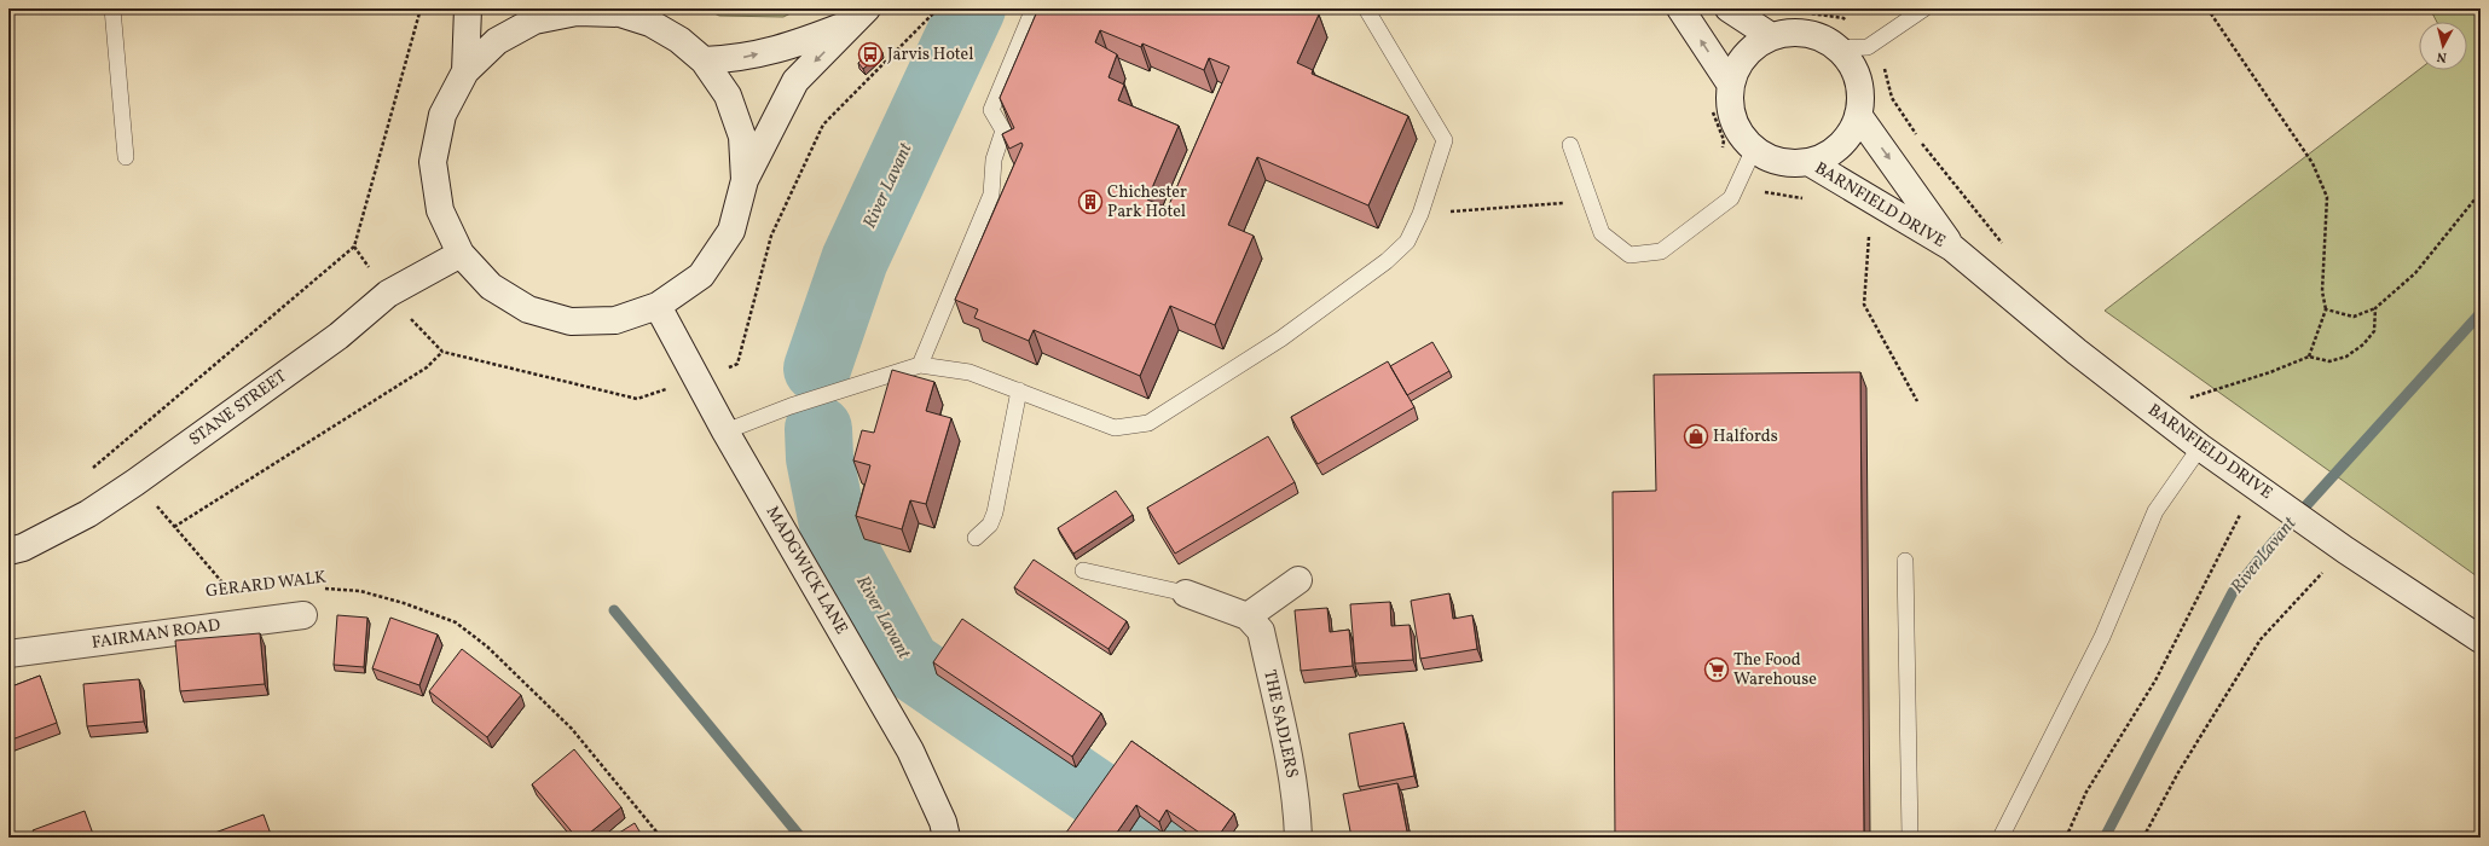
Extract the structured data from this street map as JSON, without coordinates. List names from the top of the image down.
{
  "streets": {
    "street": [
      "BARNFIELD DRIVE",
      "STANE STREET",
      "MADGWICK LANE",
      "FAIRMAN ROAD",
      "THE SADLERS"
    ],
    "path": ["GERARD WALK"]
  },
  "water": ["River Lavant"],
  "places": {
    "bus stop": ["Jarvis Hotel"],
    "building": ["Chichester Park Hotel"],
    "shop": ["Halfords"],
    "supermarket": ["The Food Warehouse"]
  },
  "north": "bottom"
}
